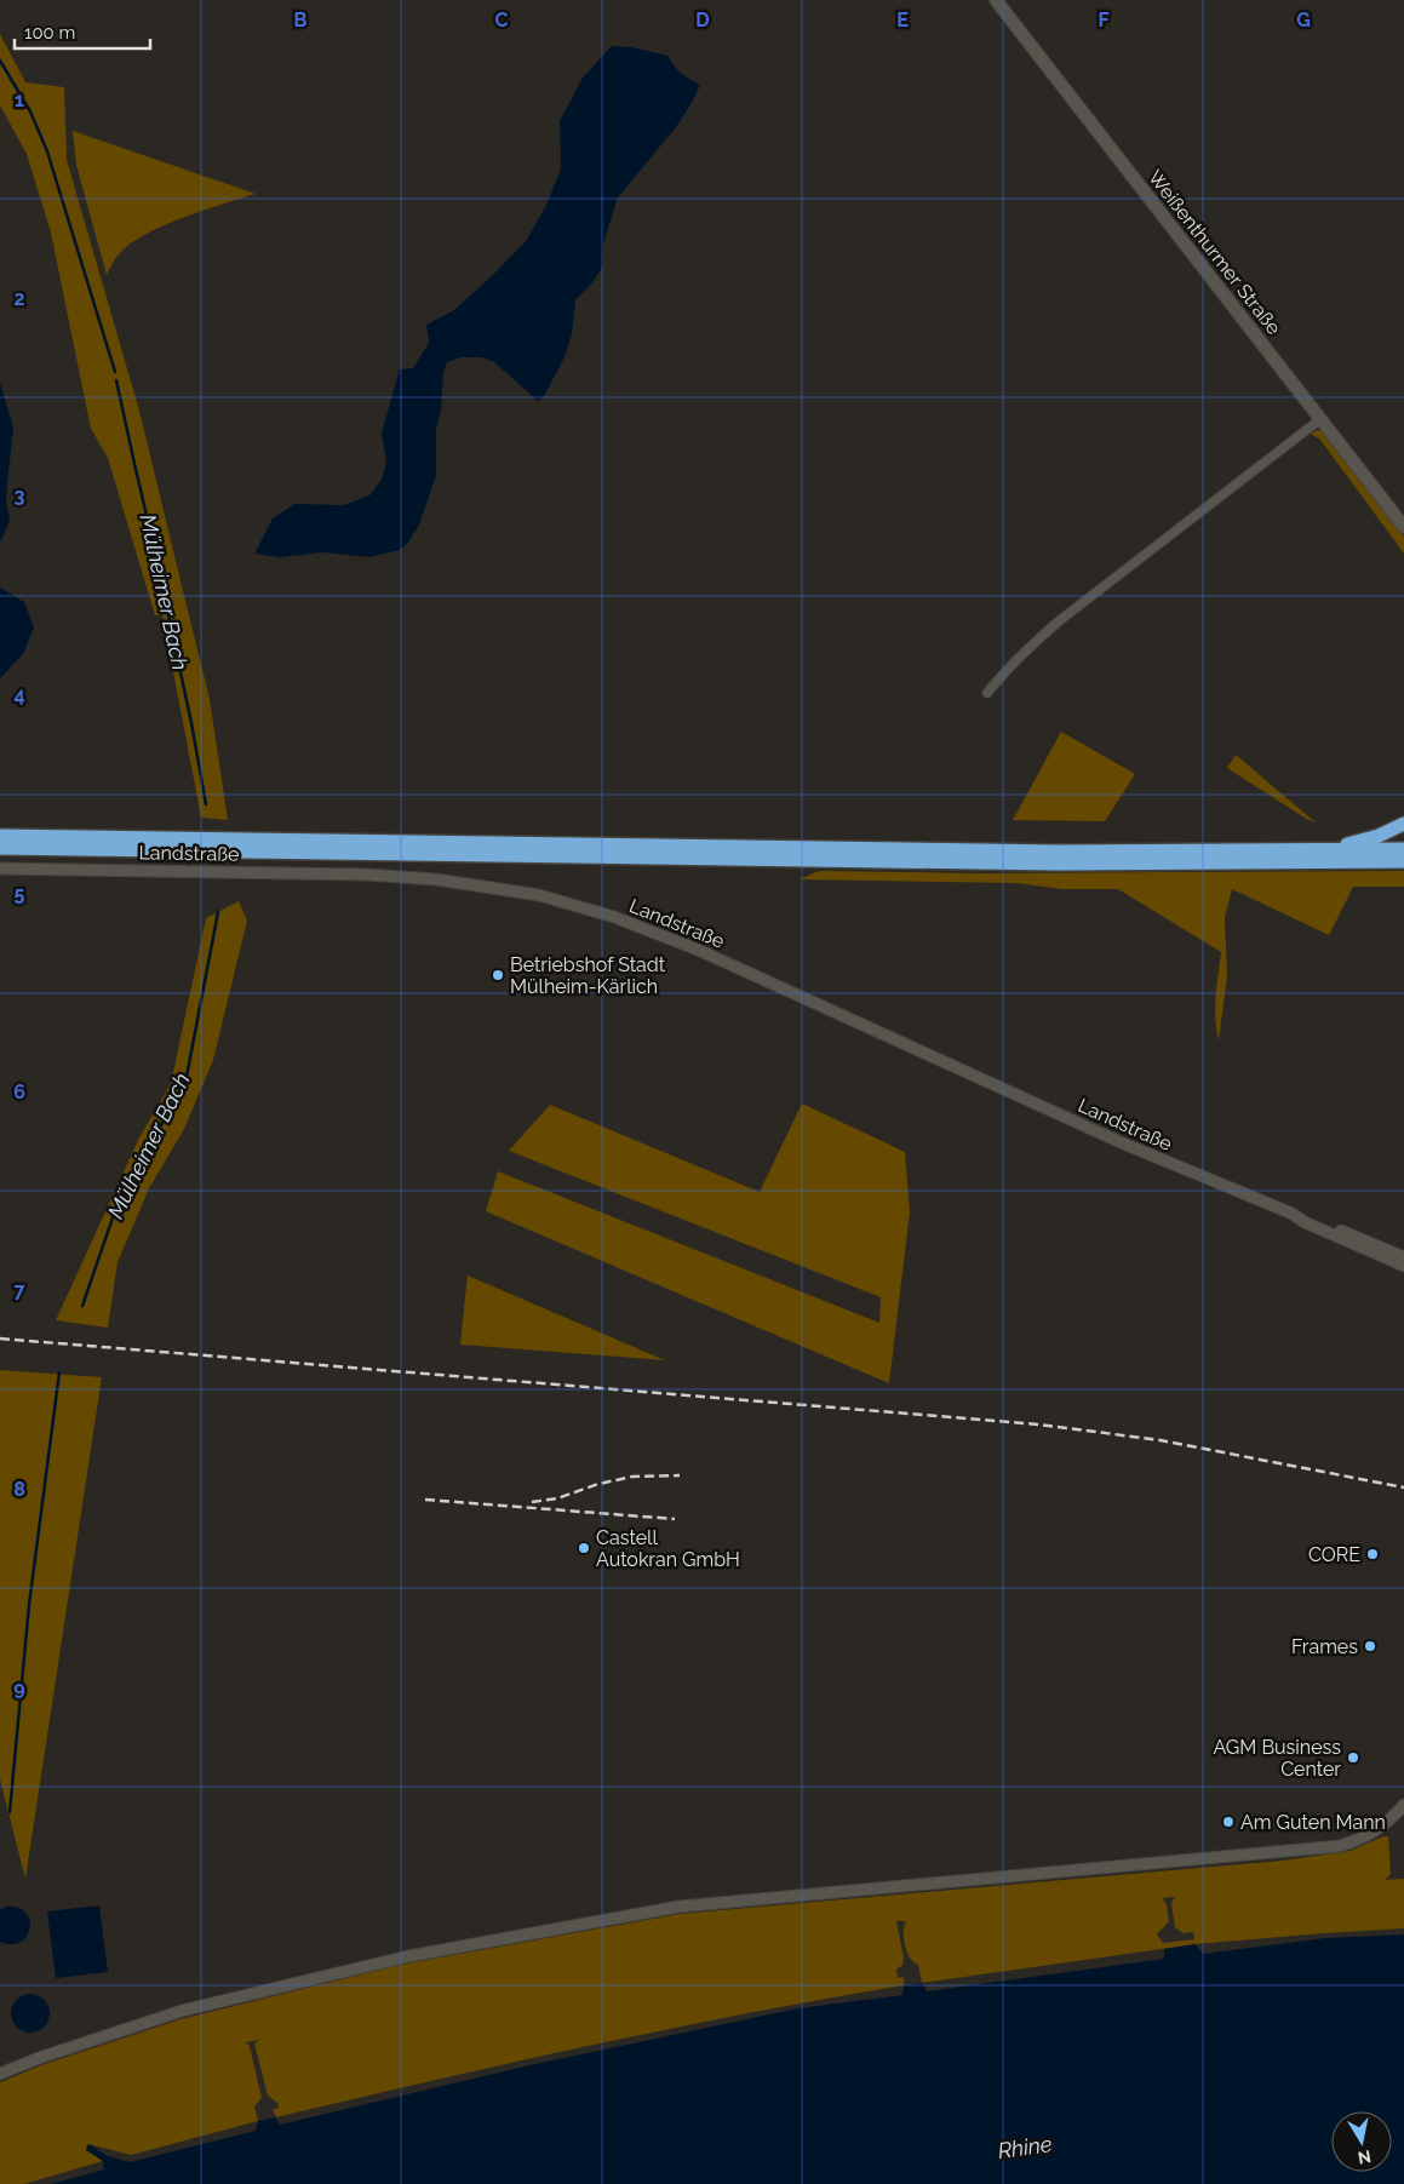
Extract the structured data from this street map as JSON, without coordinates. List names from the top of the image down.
{
  "streets": {
    "main road": ["Weißenthurmer Straße"],
    "street": ["Landstraße"]
  },
  "water": ["Mülheimer Bach", "Rhine"],
  "places": [
    "Betriebshof Stadt Mülheim-Kärlich",
    "Castell Autokran GmbH",
    "CORE",
    "Frames",
    "AGM Business Center",
    "Am Guten Mann"
  ],
  "scale_bar": "100 m",
  "north": "bottom",
  "grid": {
    "columns": [
      "B",
      "C",
      "D",
      "E",
      "F",
      "G"
    ],
    "rows": [
      "1",
      "2",
      "3",
      "4",
      "5",
      "6",
      "7",
      "8",
      "9"
    ]
  }
}
